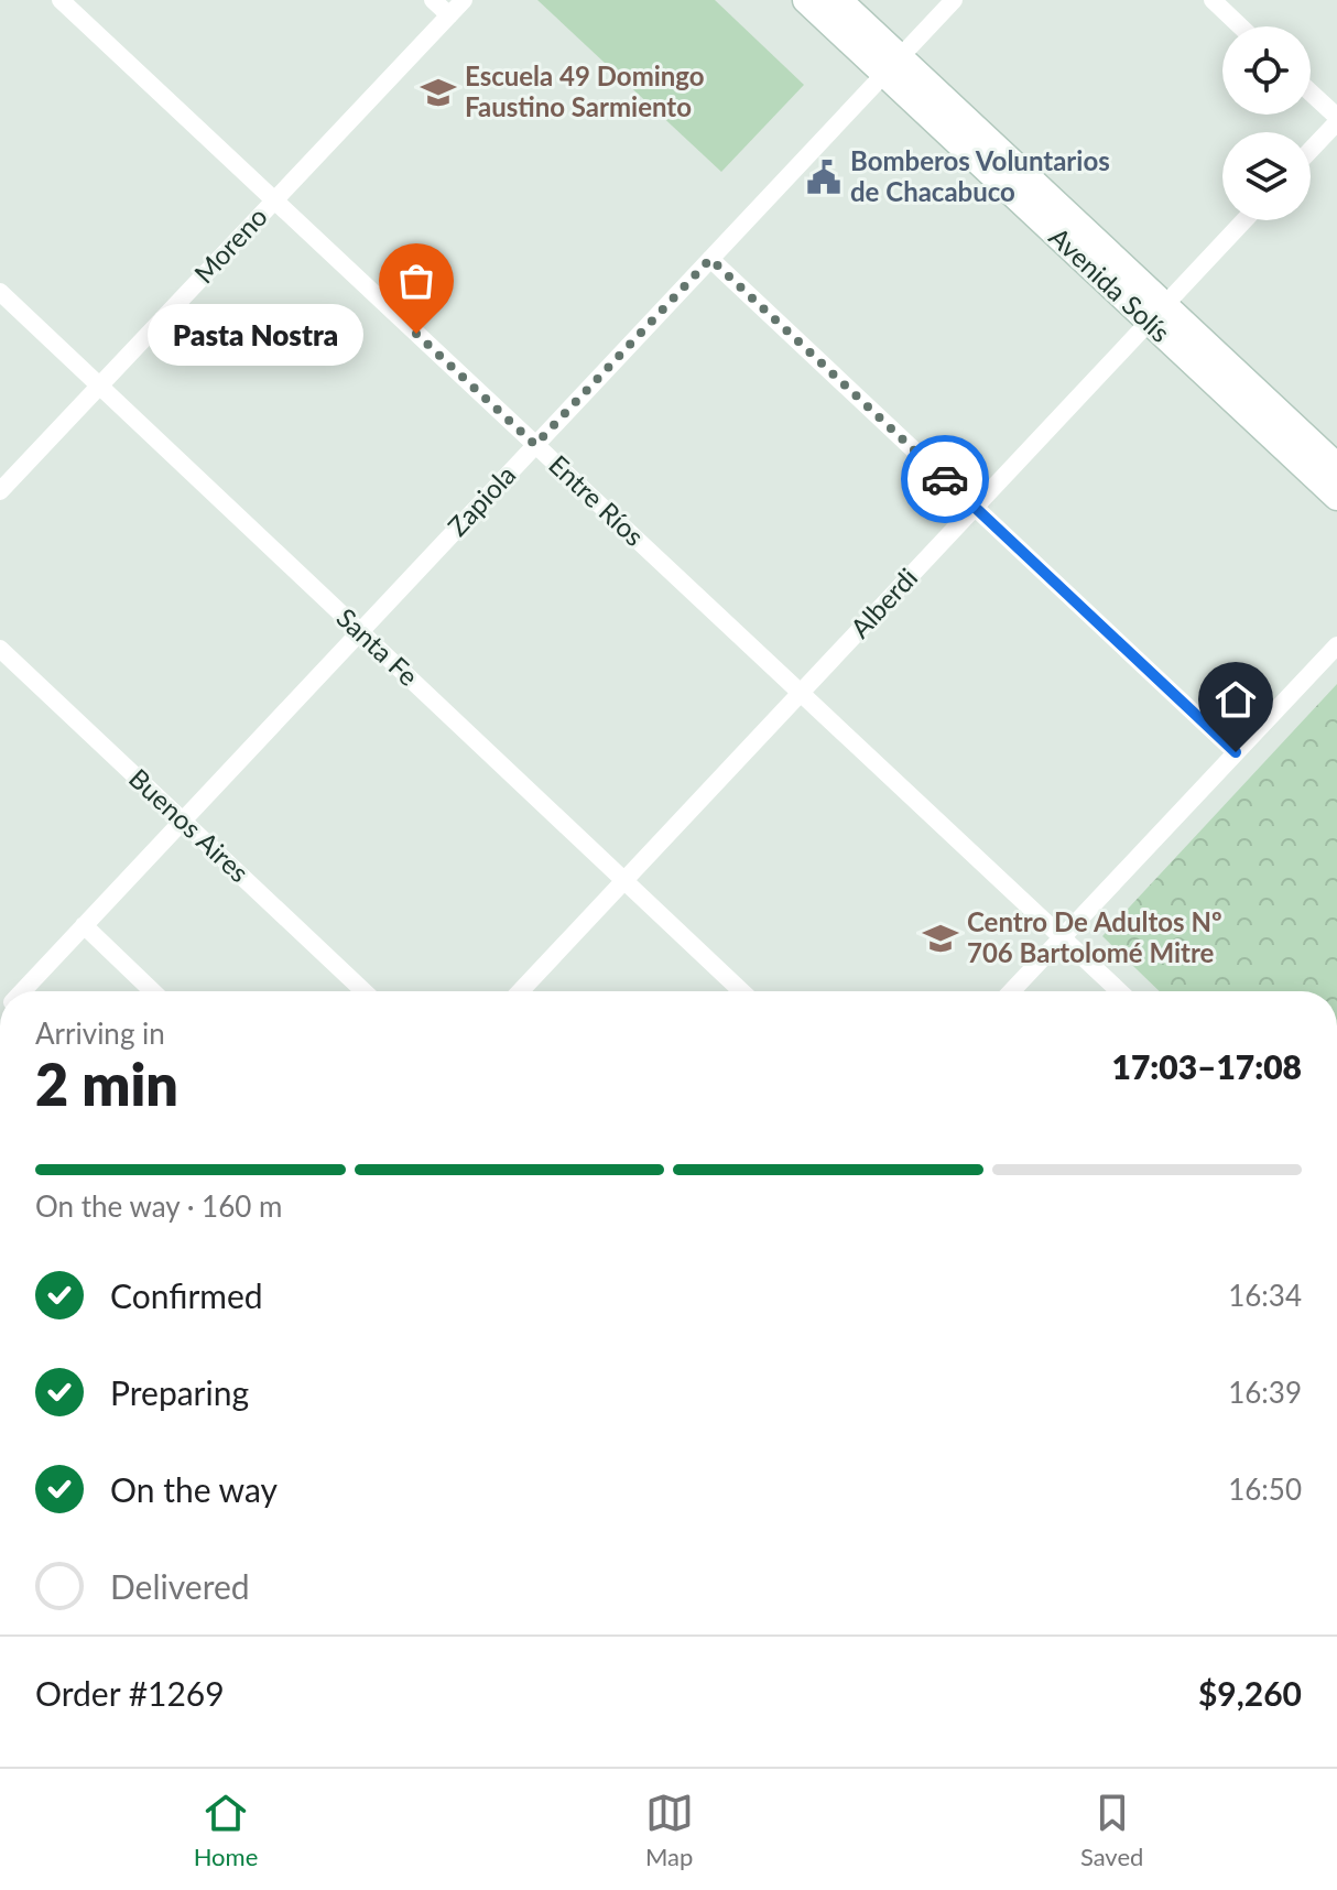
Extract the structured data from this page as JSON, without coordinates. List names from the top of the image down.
{
  "streets": {
    "main road": ["Avenida Solís"],
    "street": [
      "Moreno",
      "Zapiola",
      "Entre Ríos",
      "Alberdi",
      "Santa Fe",
      "Buenos Aires"
    ]
  },
  "crossings": [
    ["Moreno", "Entre Ríos"],
    ["Moreno", "Santa Fe"],
    ["Avenida Solís", "Zapiola"],
    ["Avenida Solís", "Alberdi"],
    ["Zapiola", "Entre Ríos"],
    ["Zapiola", "Santa Fe"],
    ["Zapiola", "Buenos Aires"],
    ["Entre Ríos", "Alberdi"],
    ["Alberdi", "Santa Fe"]
  ],
  "places": {
    "school or university": ["Escuela 49 Domingo Faustino Sarmiento", "Centro De Adultos Nº 706 Bartolomé Mitre"],
    "public building": ["Bomberos Voluntarios de Chacabuco"],
    "other": ["Pasta Nostra"]
  },
  "page": {
    "bubble": "Pasta Nostra",
    "heading": ["2 min", "Arriving in", "17:03–17:08"],
    "panel": ["Order #1269", "$9,260"],
    "bar": "On the way · 160 m",
    "list": [
      ["Confirmed", "16:34"],
      ["Preparing", "16:39"],
      ["On the way", "16:50"],
      "Delivered"
    ],
    "tabs": ["Home", "Map", "Saved"]
  }
}
